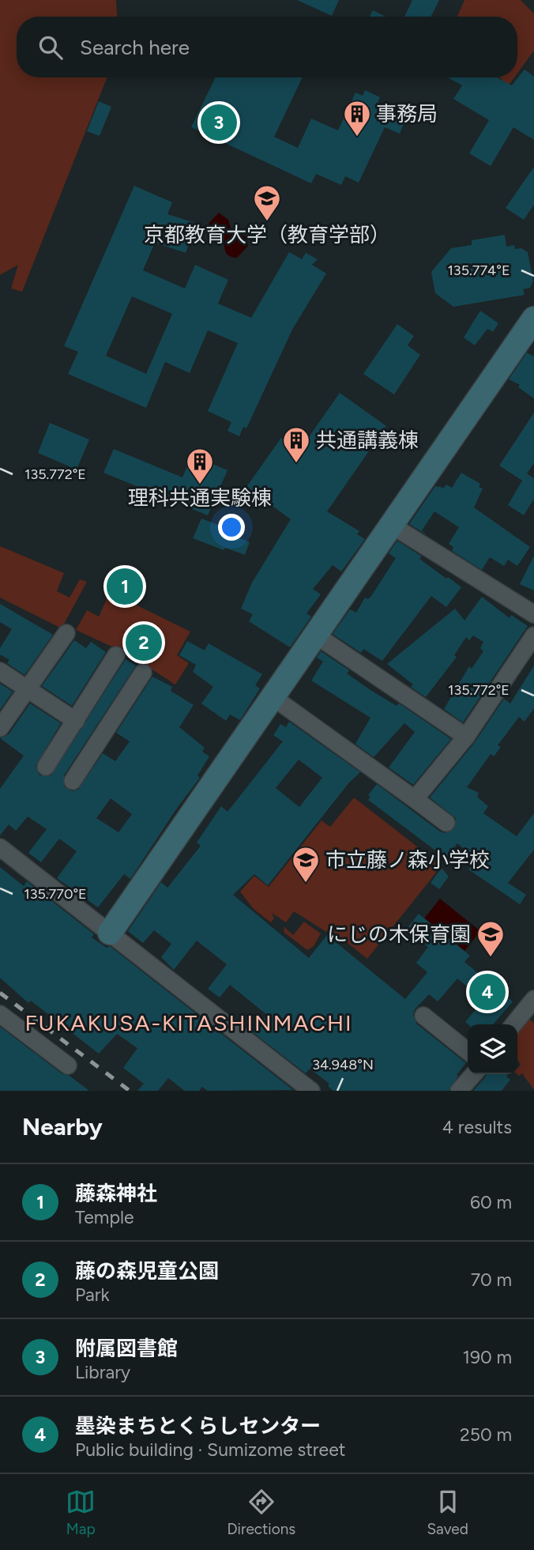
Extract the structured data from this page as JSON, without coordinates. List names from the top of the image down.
{
  "districts": ["FUKAKUSA-KITASHINMACHI"],
  "places": {
    "building": ["事務局", "共通講義棟", "理科共通実験棟"],
    "school or university": ["京都教育大学（教育学部）", "市立藤ノ森小学校", "にじの木保育園"]
  },
  "page": {
    "search": "Search here",
    "pins": [
      "3",
      "1",
      "2",
      "4"
    ],
    "heading": ["Nearby", "4 results"],
    "list": [
      {
        "mark": "1",
        "name": "藤森神社",
        "note": "Temple",
        "value": "60 m"
      },
      {
        "mark": "2",
        "name": "藤の森児童公園",
        "note": "Park",
        "value": "70 m"
      },
      {
        "mark": "3",
        "name": "附属図書館",
        "note": "Library",
        "value": "190 m"
      },
      {
        "mark": "4",
        "name": "墨染まちとくらしセンター",
        "note": "Public building · Sumizome street",
        "value": "250 m"
      }
    ],
    "nav": ["Map", "Directions", "Saved"]
  },
  "coordinates": [
    "135.774°E",
    "135.772°E",
    "135.770°E",
    "34.948°N"
  ]
}
